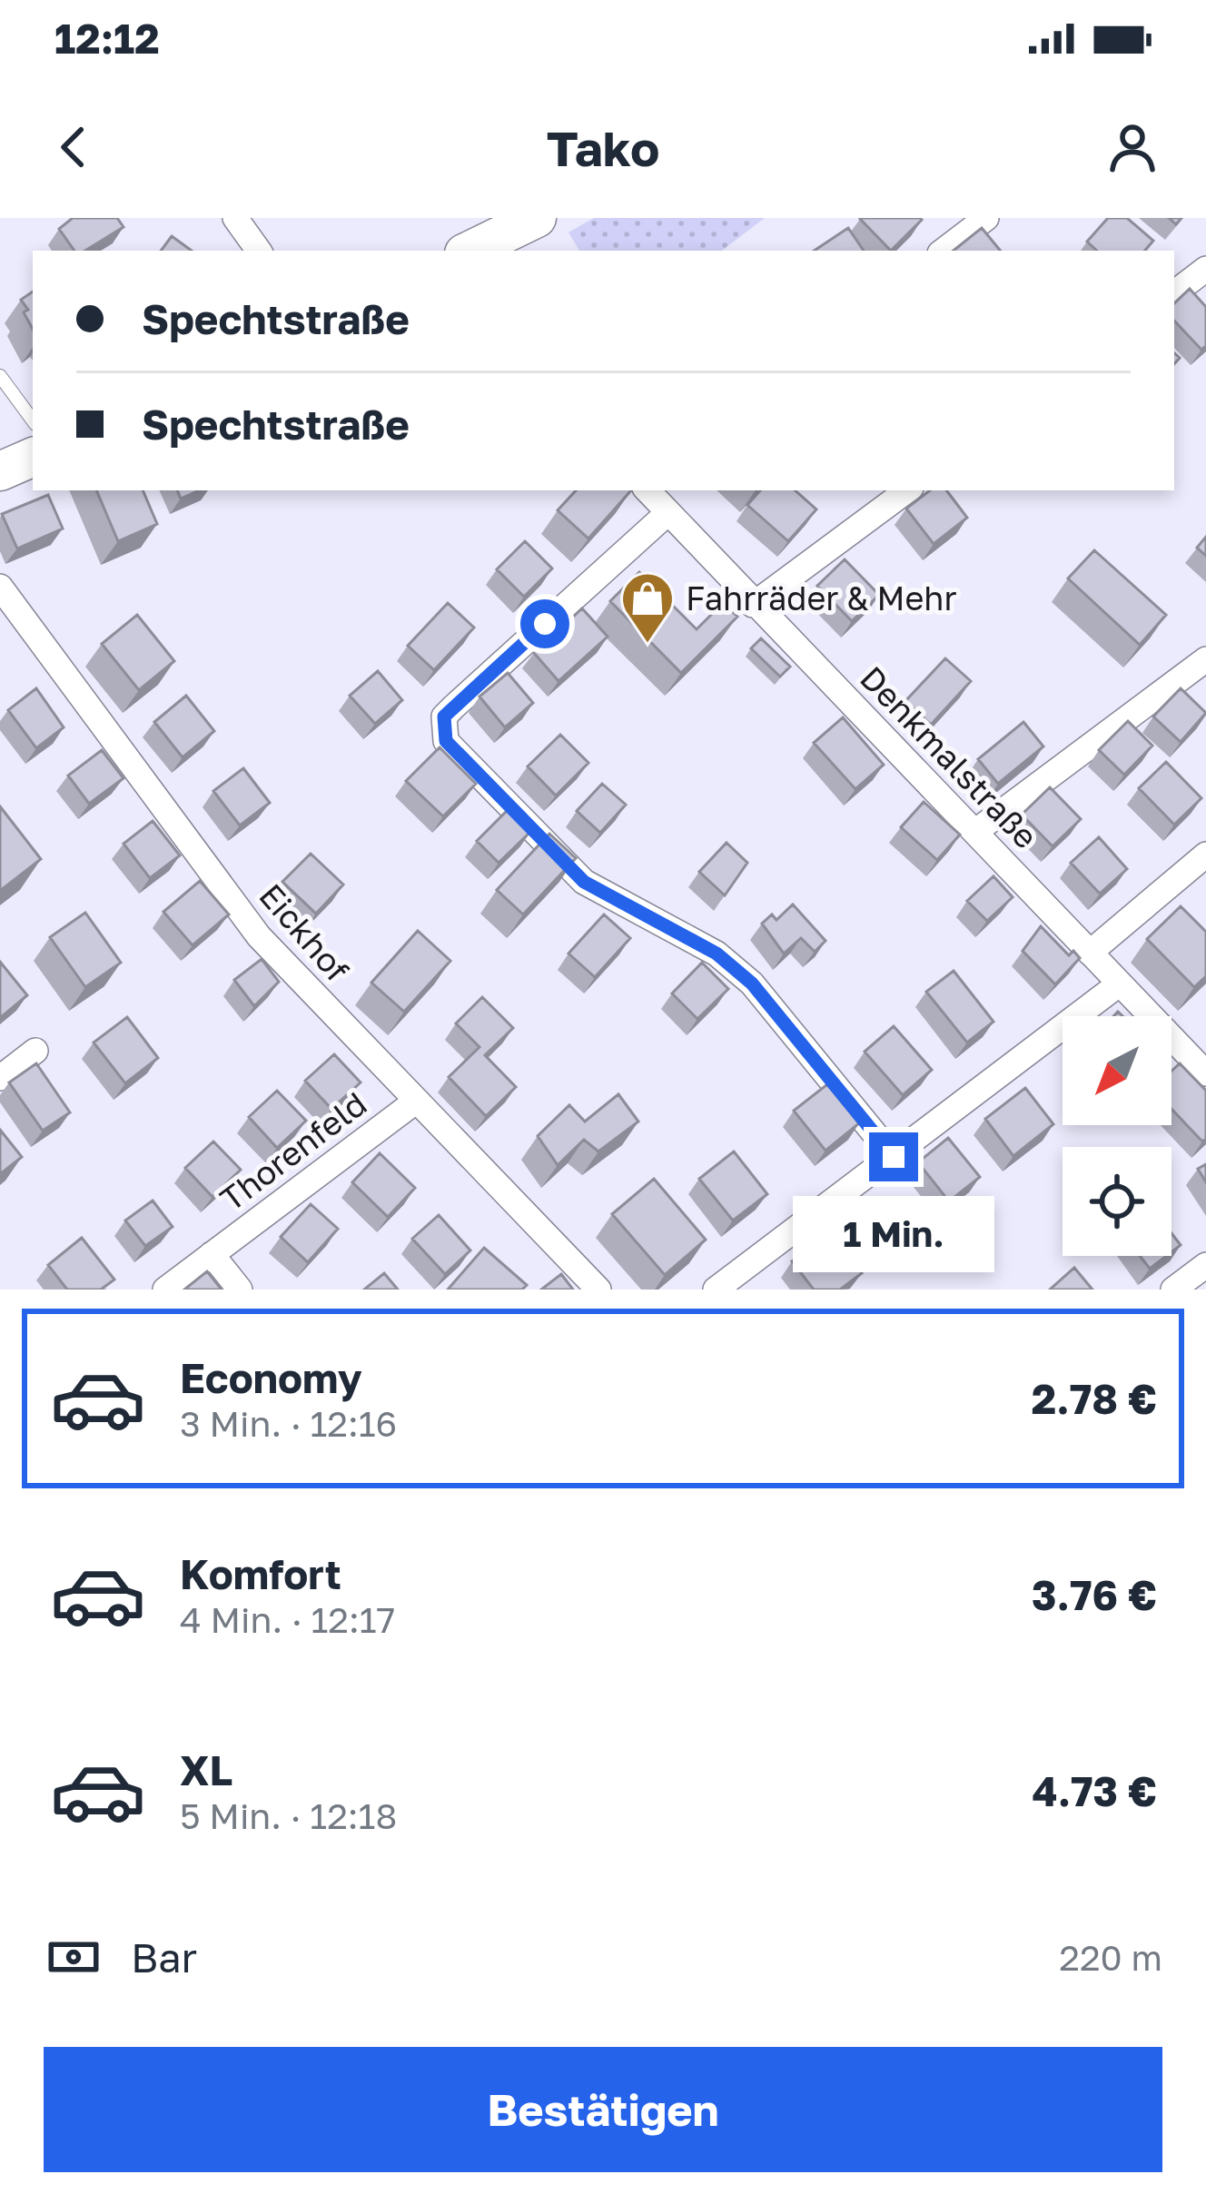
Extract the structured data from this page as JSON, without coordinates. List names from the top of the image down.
{
  "streets": {
    "street": ["Denkmalstraße", "Eickhof", "Thorenfeld"]
  },
  "crossings": [
    ["Eickhof", "Thorenfeld"]
  ],
  "places": {
    "shop": ["Fahrräder & Mehr"]
  },
  "north": "bottom left",
  "page": {
    "status": "12:12",
    "header": "Tako",
    "banner": ["Spechtstraße", "Spechtstraße"],
    "bubble": "1 Min.",
    "list": [
      {
        "name": "Economy",
        "note": "3 Min. · 12:16",
        "value": "2.78 €"
      },
      {
        "name": "Komfort",
        "note": "4 Min. · 12:17",
        "value": "3.76 €"
      },
      {
        "name": "XL",
        "note": "5 Min. · 12:18",
        "value": "4.73 €"
      }
    ],
    "pay": ["Bar", "220 m"],
    "buttons": "Bestätigen"
  }
}
